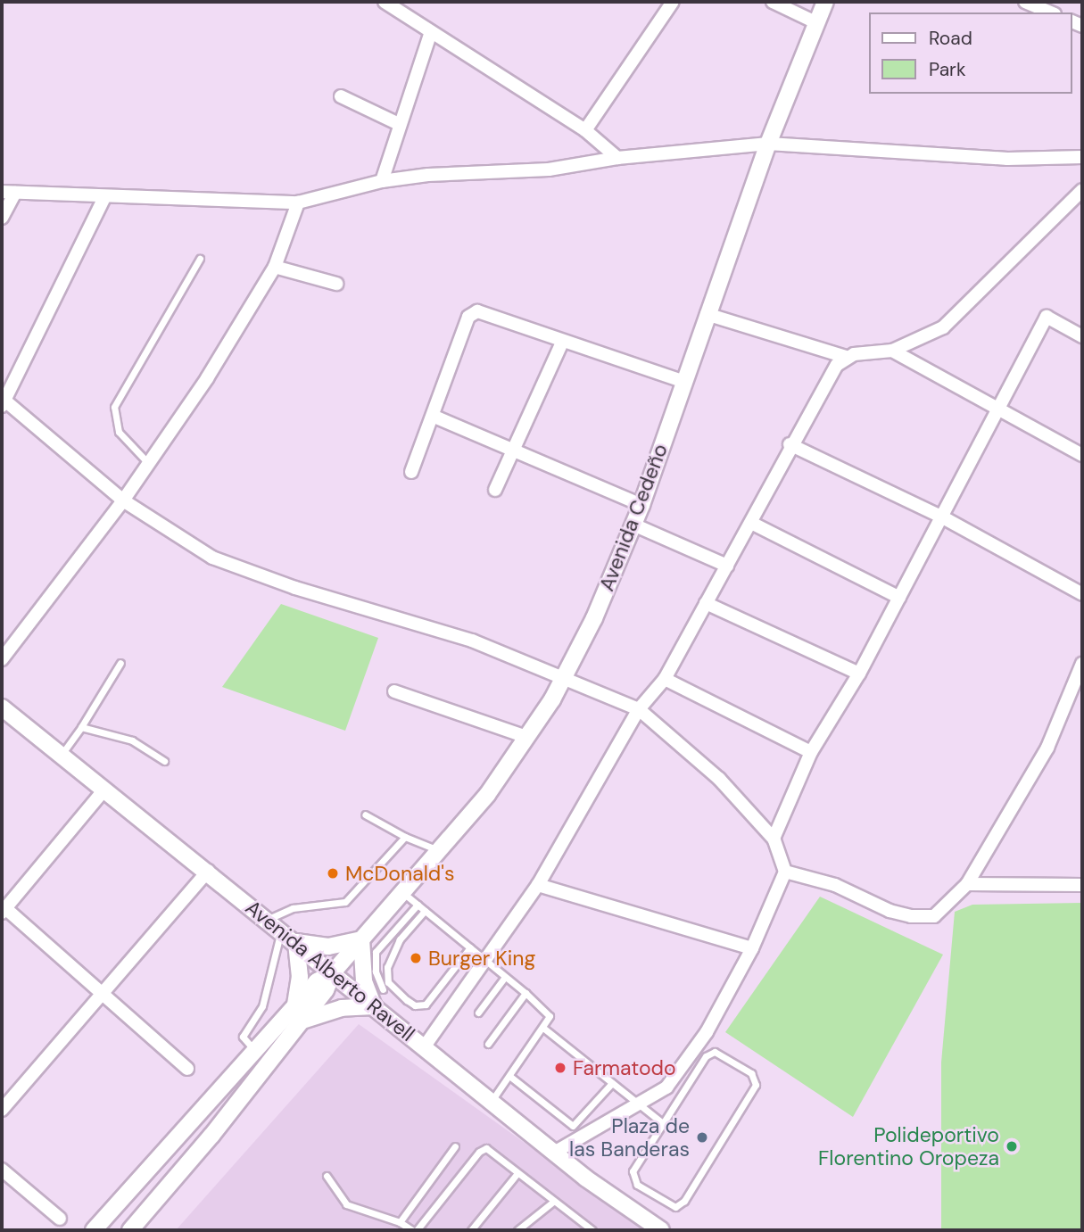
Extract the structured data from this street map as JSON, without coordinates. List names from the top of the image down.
{
  "streets": {
    "street": ["Avenida Cedeño", "Avenida Alberto Ravell"]
  },
  "crossings": [
    ["Avenida Cedeño", "Avenida Alberto Ravell"]
  ],
  "places": [
    "McDonald's",
    "Burger King",
    "Farmatodo",
    "Plaza de las Banderas",
    "Polideportivo Florentino Oropeza"
  ],
  "legend": ["Road", "Park"]
}
